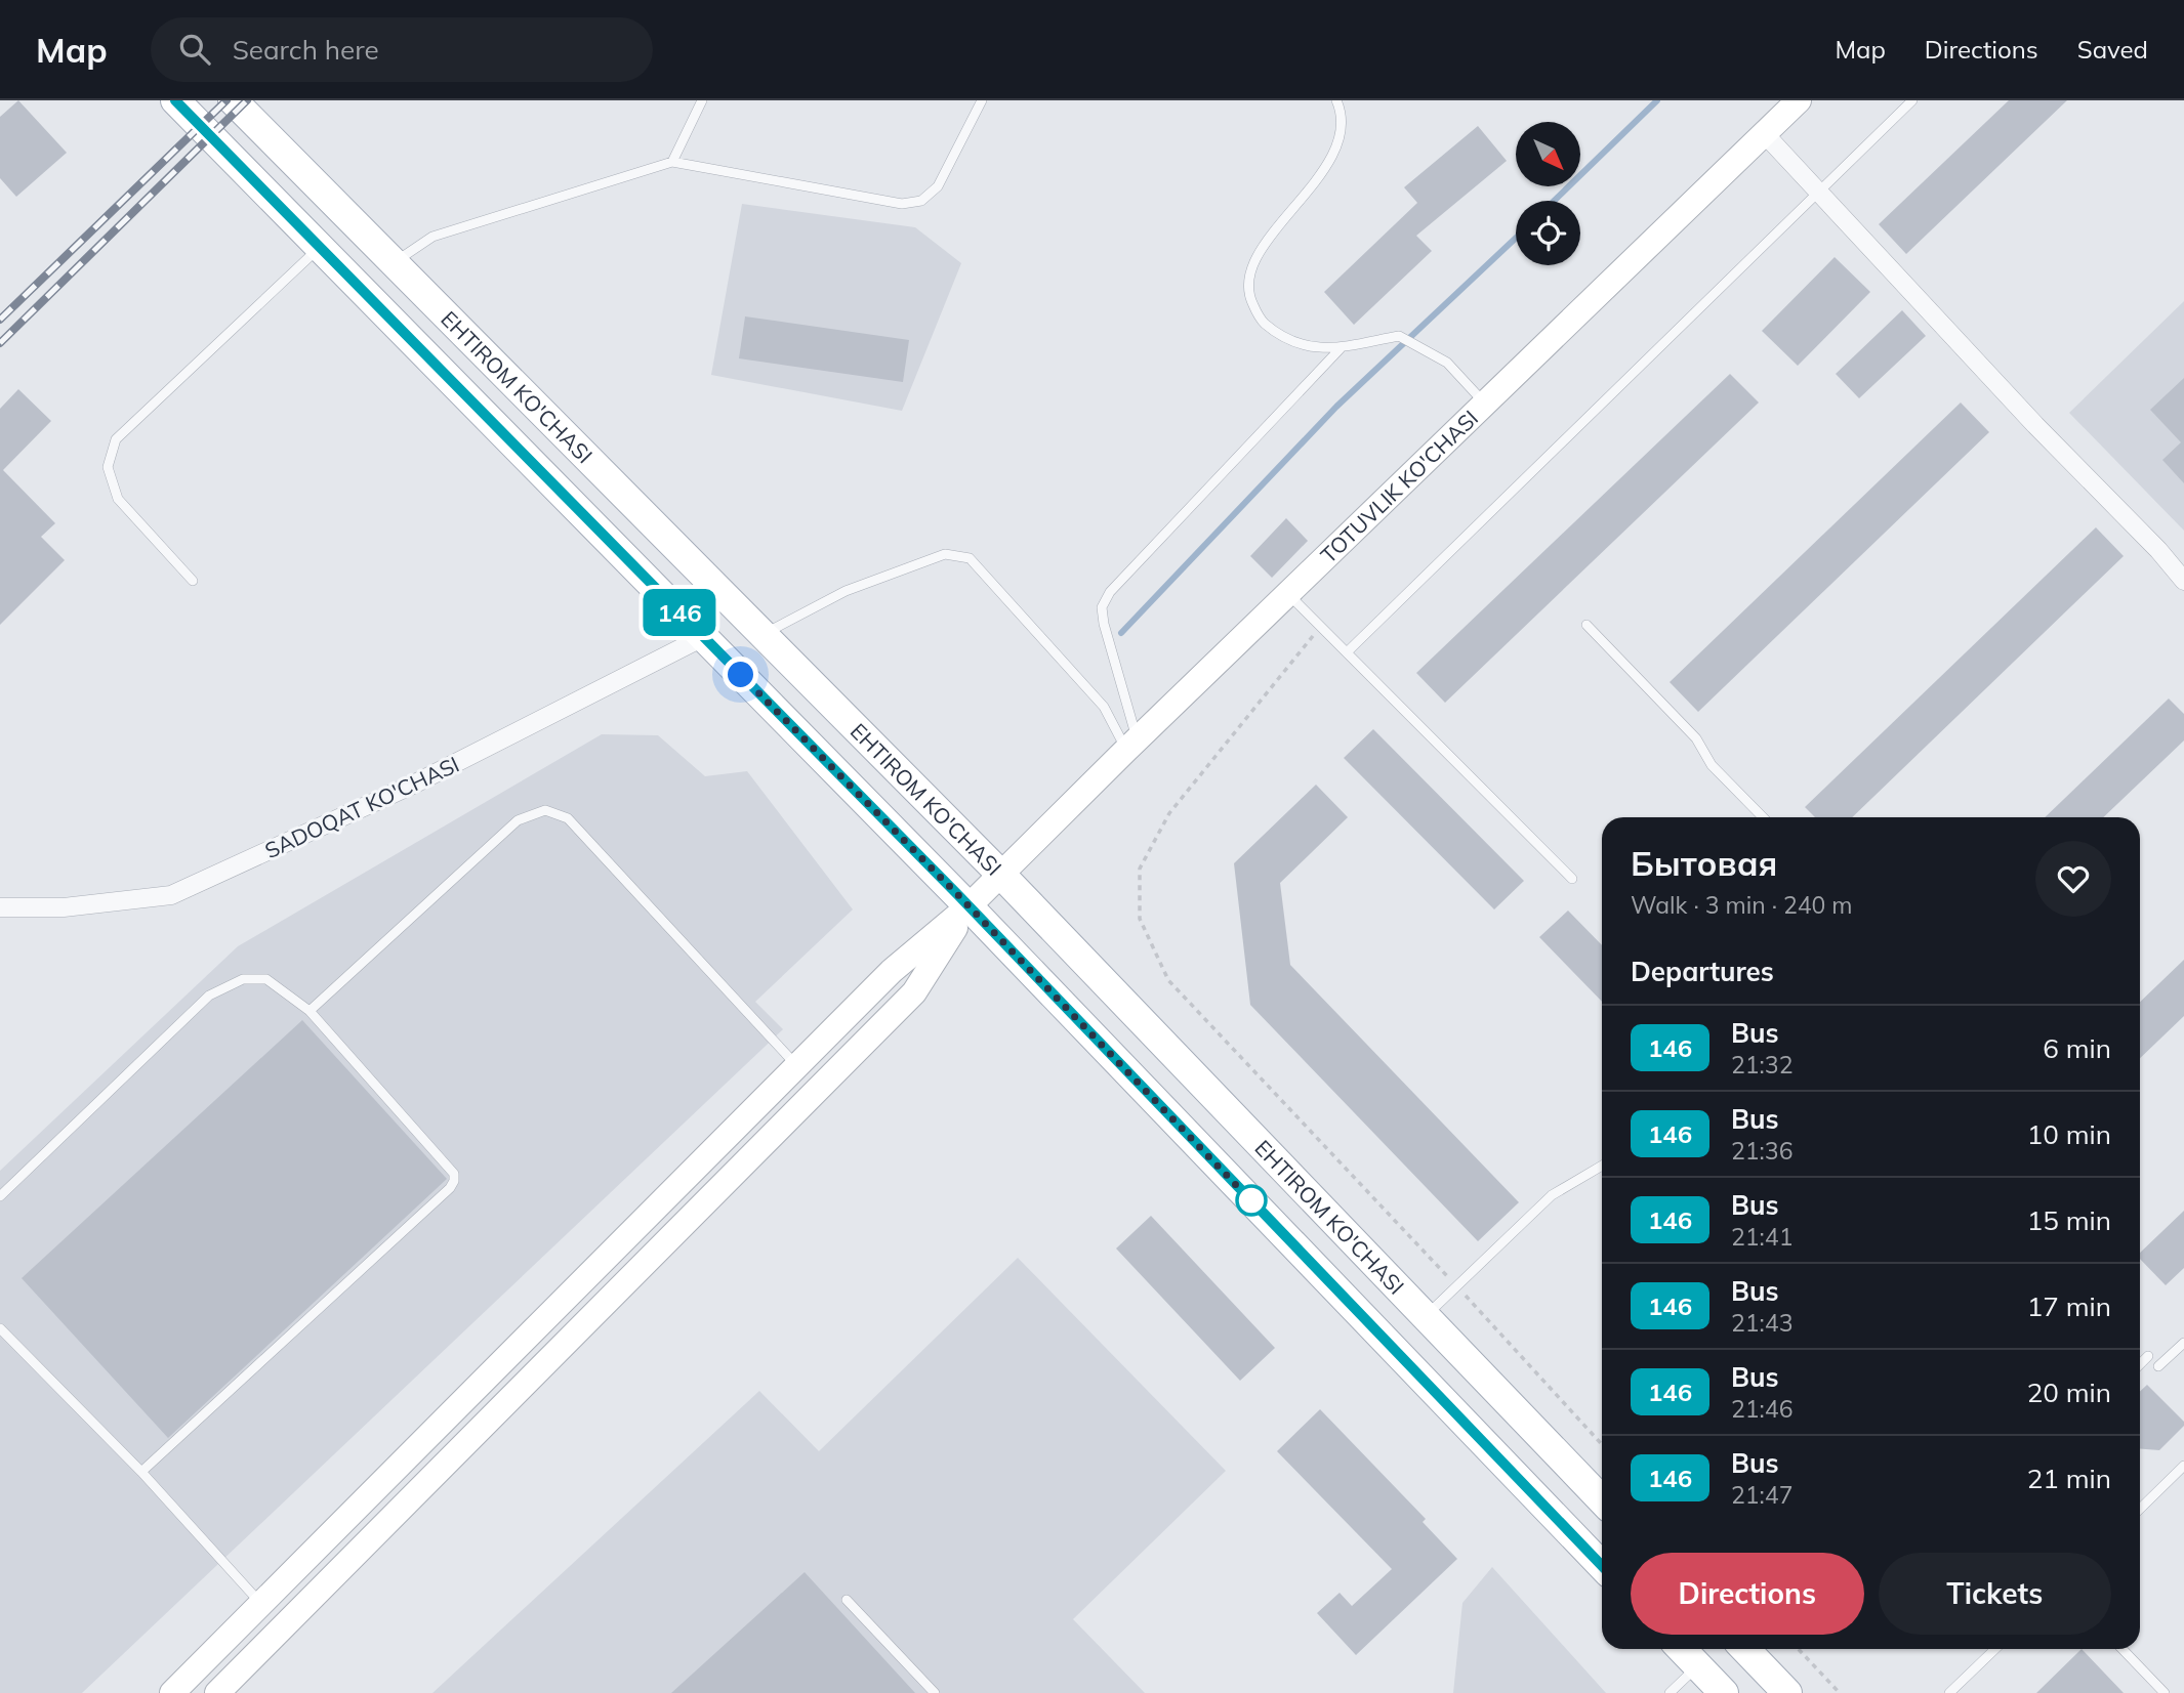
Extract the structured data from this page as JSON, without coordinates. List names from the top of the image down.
{
  "streets": {
    "main road": ["EHTIROM KO'CHASI", "TOTUVLIK KO'CHASI"],
    "street": ["SADOQAT KO'CHASI"]
  },
  "crossings": [
    ["EHTIROM KO'CHASI", "TOTUVLIK KO'CHASI"],
    ["EHTIROM KO'CHASI", "SADOQAT KO'CHASI"]
  ],
  "lines": ["bus line 146"],
  "north": "bottom right",
  "page": {
    "header": "Map",
    "search": "Search here",
    "nav": ["Map", "Directions", "Saved"],
    "on_map": "146",
    "heading": [
      ["Бытовая", "Walk · 3 min · 240 m"],
      "Departures"
    ],
    "list": [
      {
        "mark": "146",
        "name": "Bus",
        "note": "21:32",
        "value": "6 min"
      },
      {
        "mark": "146",
        "name": "Bus",
        "note": "21:36",
        "value": "10 min"
      },
      {
        "mark": "146",
        "name": "Bus",
        "note": "21:41",
        "value": "15 min"
      },
      {
        "mark": "146",
        "name": "Bus",
        "note": "21:43",
        "value": "17 min"
      },
      {
        "mark": "146",
        "name": "Bus",
        "note": "21:46",
        "value": "20 min"
      },
      {
        "mark": "146",
        "name": "Bus",
        "note": "21:47",
        "value": "21 min"
      }
    ],
    "buttons": ["Directions", "Tickets"]
  }
}
